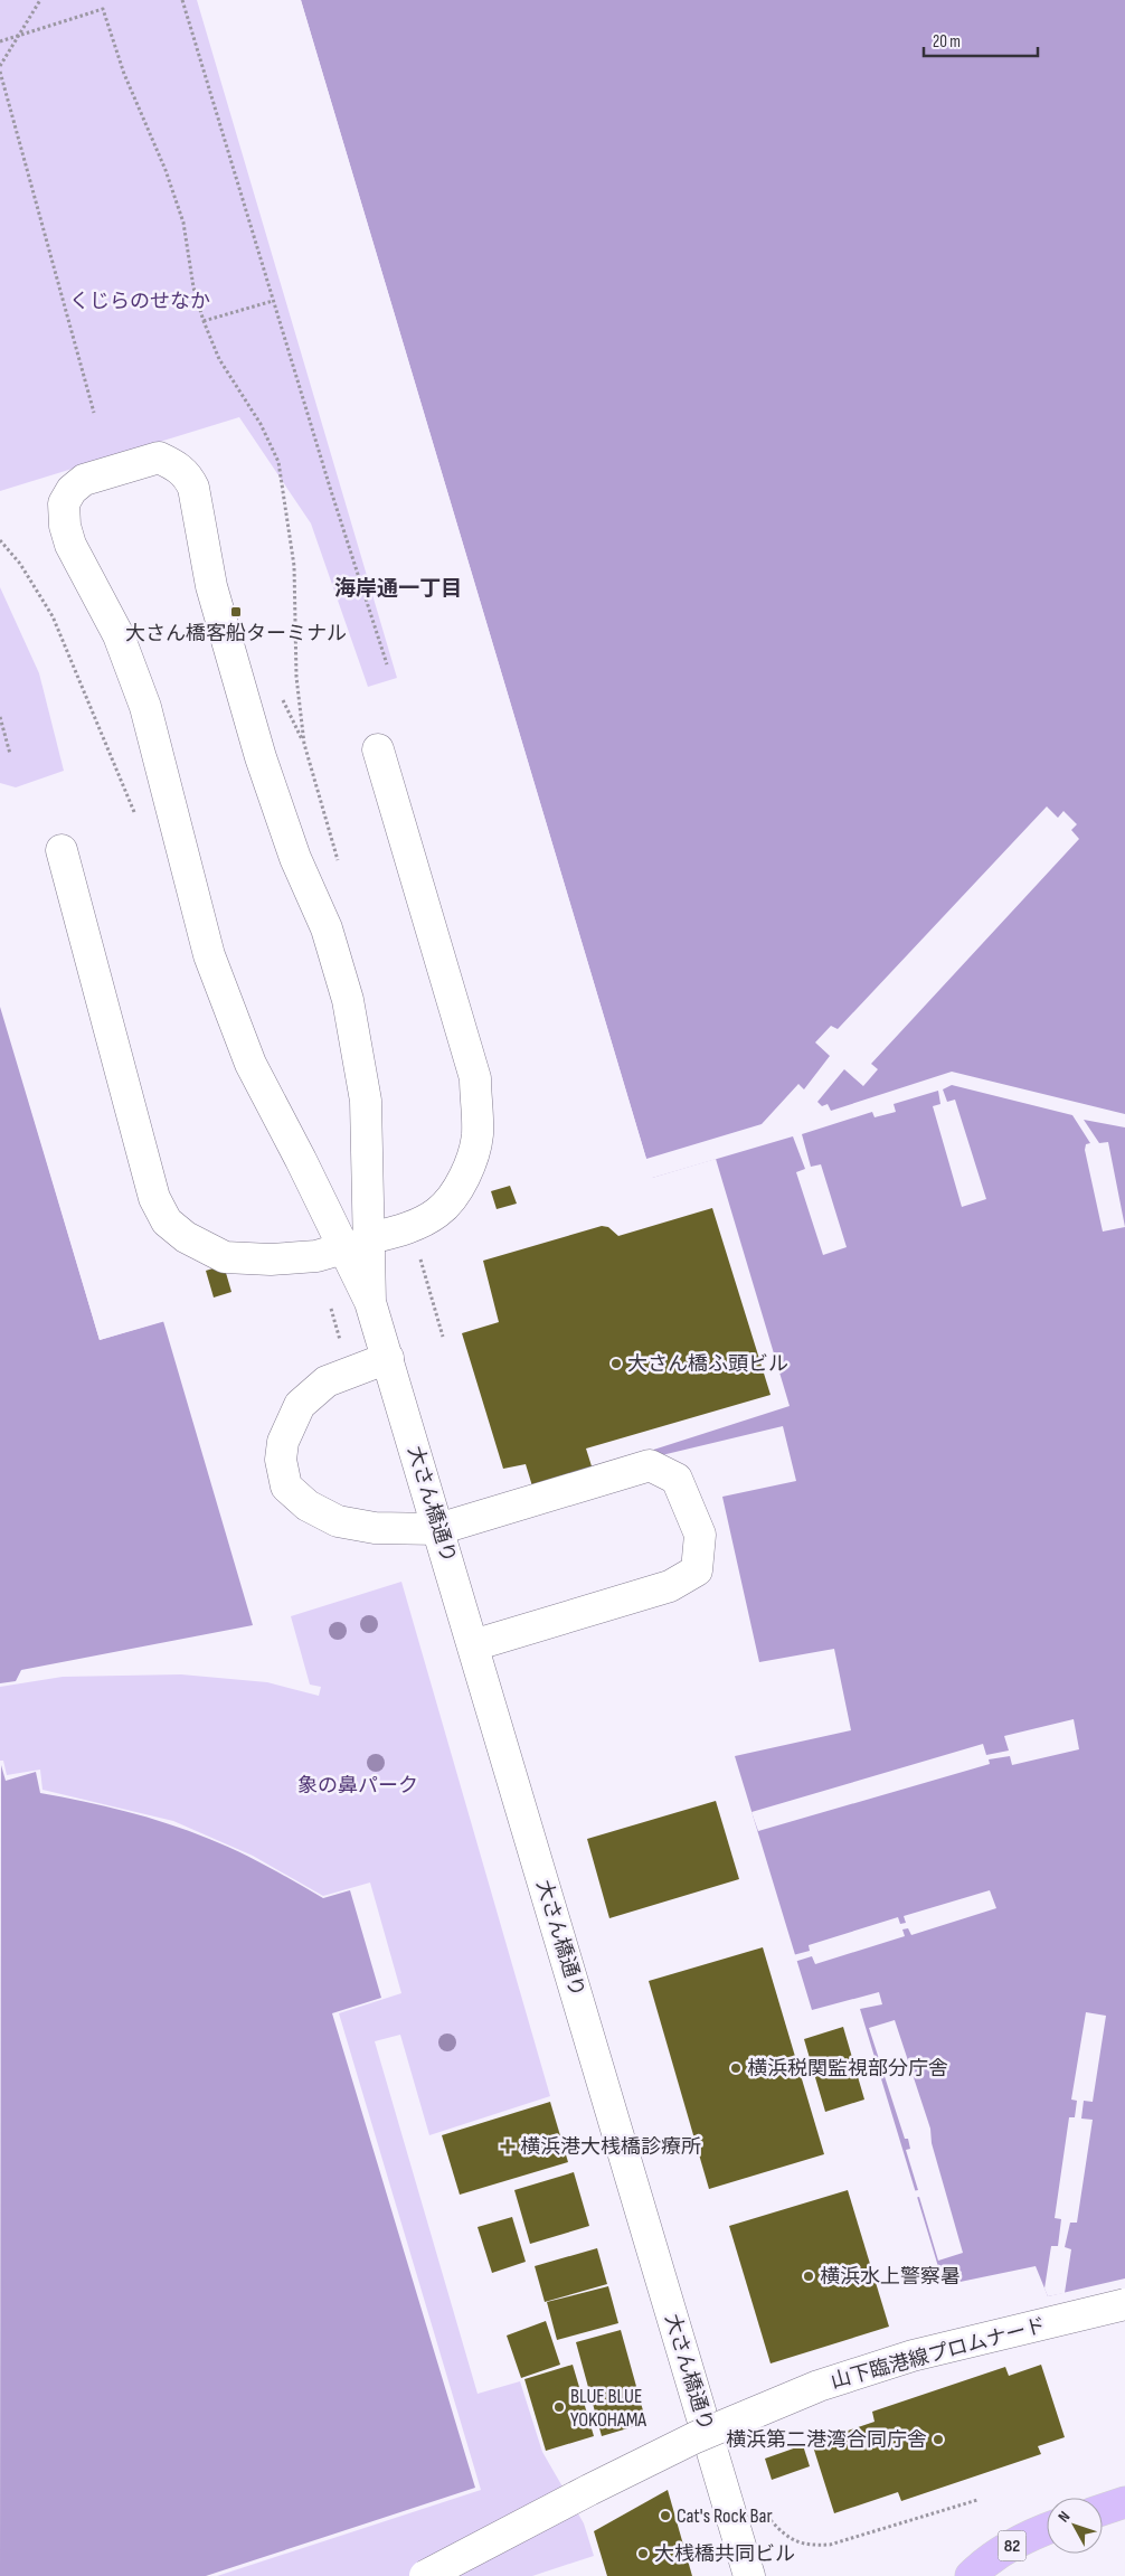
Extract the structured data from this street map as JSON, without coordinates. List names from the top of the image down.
{
  "streets": {
    "main road": ["82"],
    "street": ["大さん橋通り", "山下臨港線プロムナード"]
  },
  "districts": ["海岸通一丁目"],
  "parks": ["くじらのせなか", "象の鼻パーク"],
  "places": {
    "transit": ["大さん橋客船ターミナル"],
    "other": [
      "大さん橋ふ頭ビル",
      "横浜税関監視部分庁舎",
      "横浜水上警察暑",
      "BLUE BLUE YOKOHAMA",
      "横浜第二港湾合同庁舎",
      "Cat's Rock Bar",
      "大桟橋共同ビル"
    ],
    "health": ["横浜港大桟橋診療所"]
  },
  "scale_bar": "20 m",
  "north": "top left"
}
